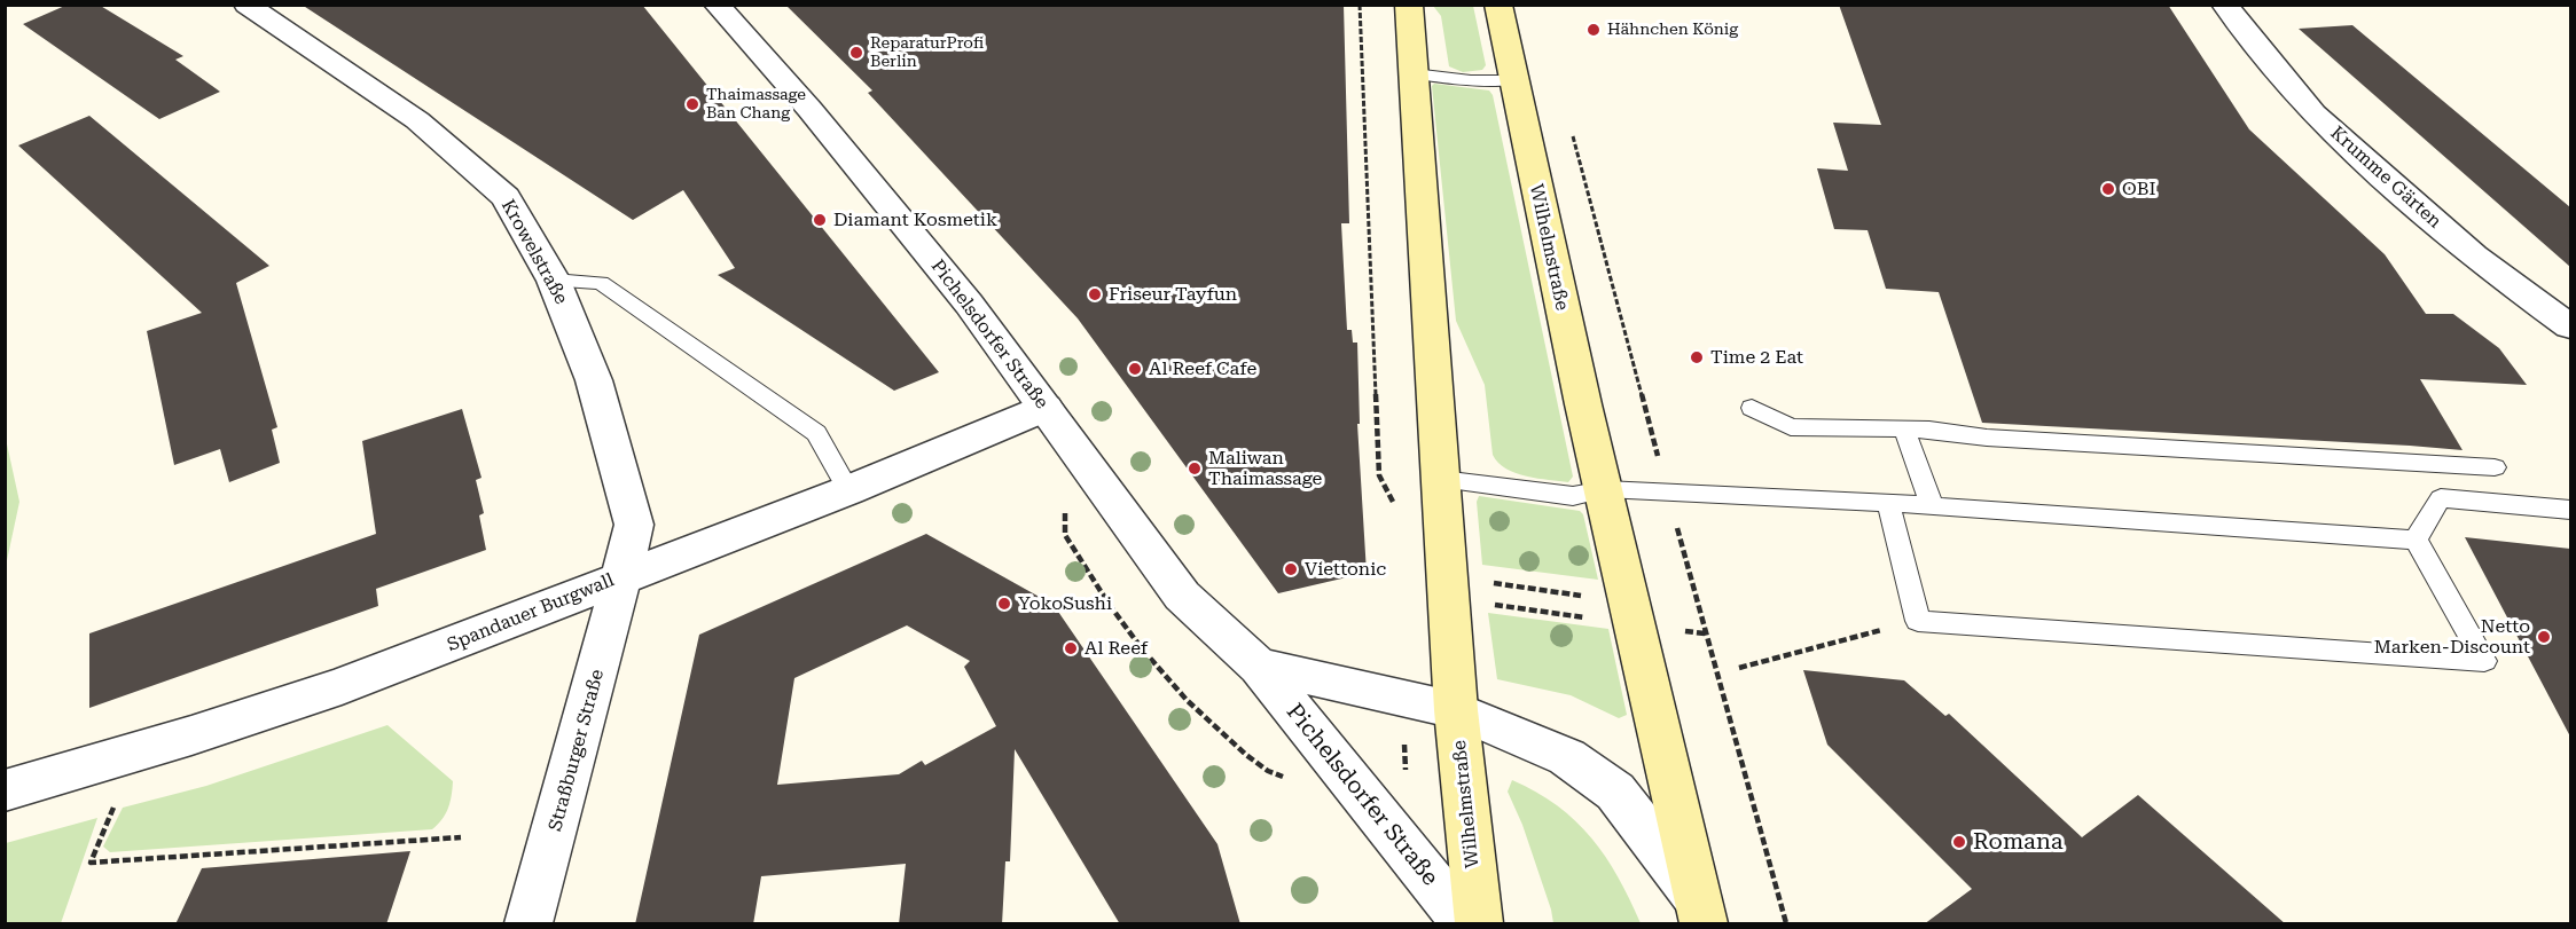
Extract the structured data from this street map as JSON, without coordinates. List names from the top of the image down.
{
  "streets": {
    "main road": ["Wilhelmstraße"],
    "street": [
      "Krumme Gärten",
      "Krowelstraße",
      "Pichelsdorfer Straße",
      "Spandauer Burgwall",
      "Straßburger Straße"
    ]
  },
  "crossings": [
    ["Wilhelmstraße", "Pichelsdorfer Straße"],
    ["Krowelstraße", "Spandauer Burgwall"],
    ["Krowelstraße", "Straßburger Straße"],
    ["Pichelsdorfer Straße", "Spandauer Burgwall"],
    ["Spandauer Burgwall", "Straßburger Straße"]
  ],
  "places": [
    "Hähnchen König",
    "ReparaturProfi Berlin",
    "Thaimassage Ban Chang",
    "OBI",
    "Diamant Kosmetik",
    "Friseur Tayfun",
    "Time 2 Eat",
    "Al Reef Cafe",
    "Maliwan Thaimassage",
    "Viettonic",
    "YokoSushi",
    "Netto Marken-Discount",
    "Al Reef",
    "Romana"
  ]
}
